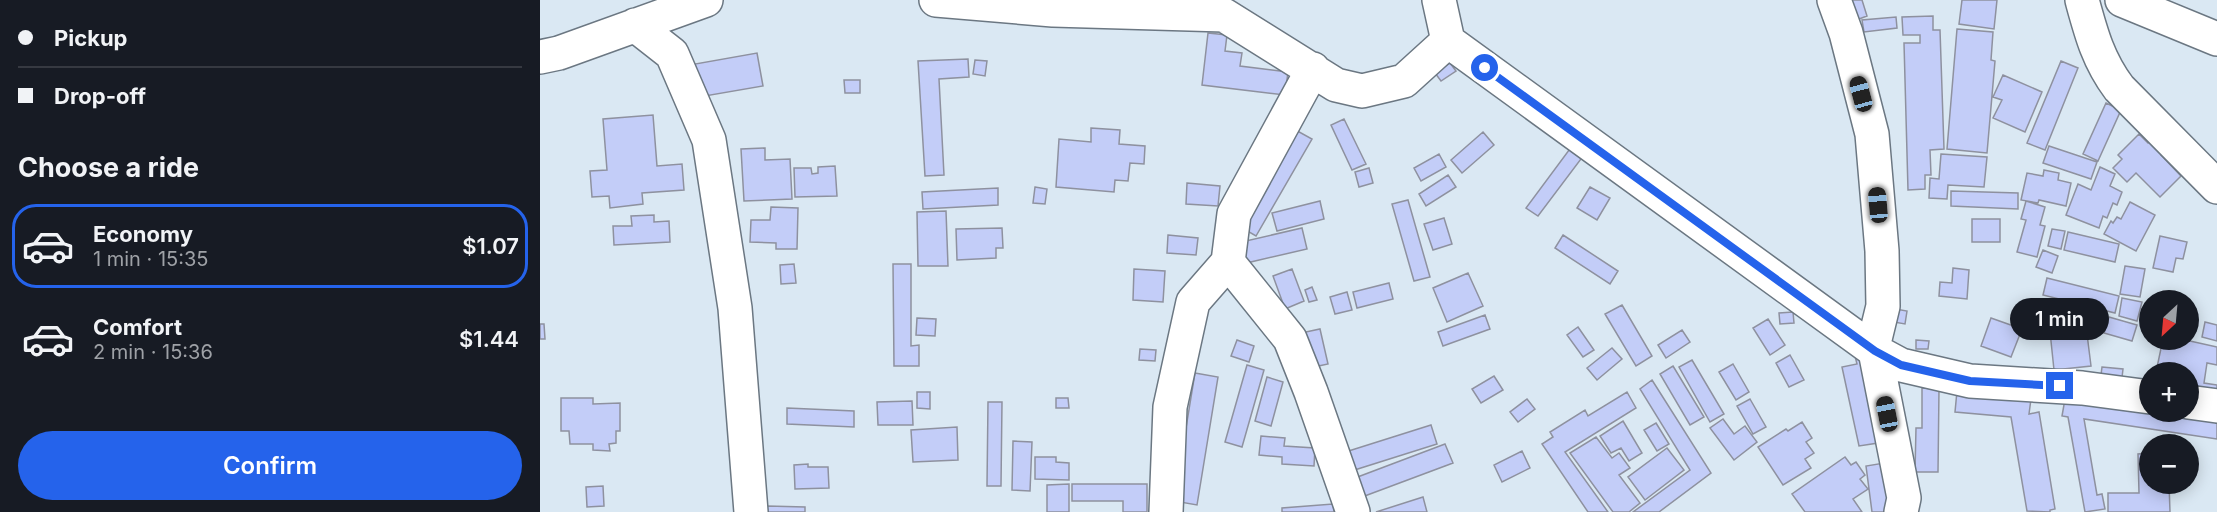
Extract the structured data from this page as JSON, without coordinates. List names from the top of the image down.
{
  "north": "bottom left",
  "page": {
    "banner": ["Pickup", "Drop-off"],
    "heading": "Choose a ride",
    "list": [
      {
        "name": "Economy",
        "note": "1 min · 15:35",
        "value": "$1.07"
      },
      {
        "name": "Comfort",
        "note": "2 min · 15:36",
        "value": "$1.44"
      }
    ],
    "map_buttons": ["+", "−"],
    "bubble": "1 min",
    "buttons": "Confirm"
  }
}
